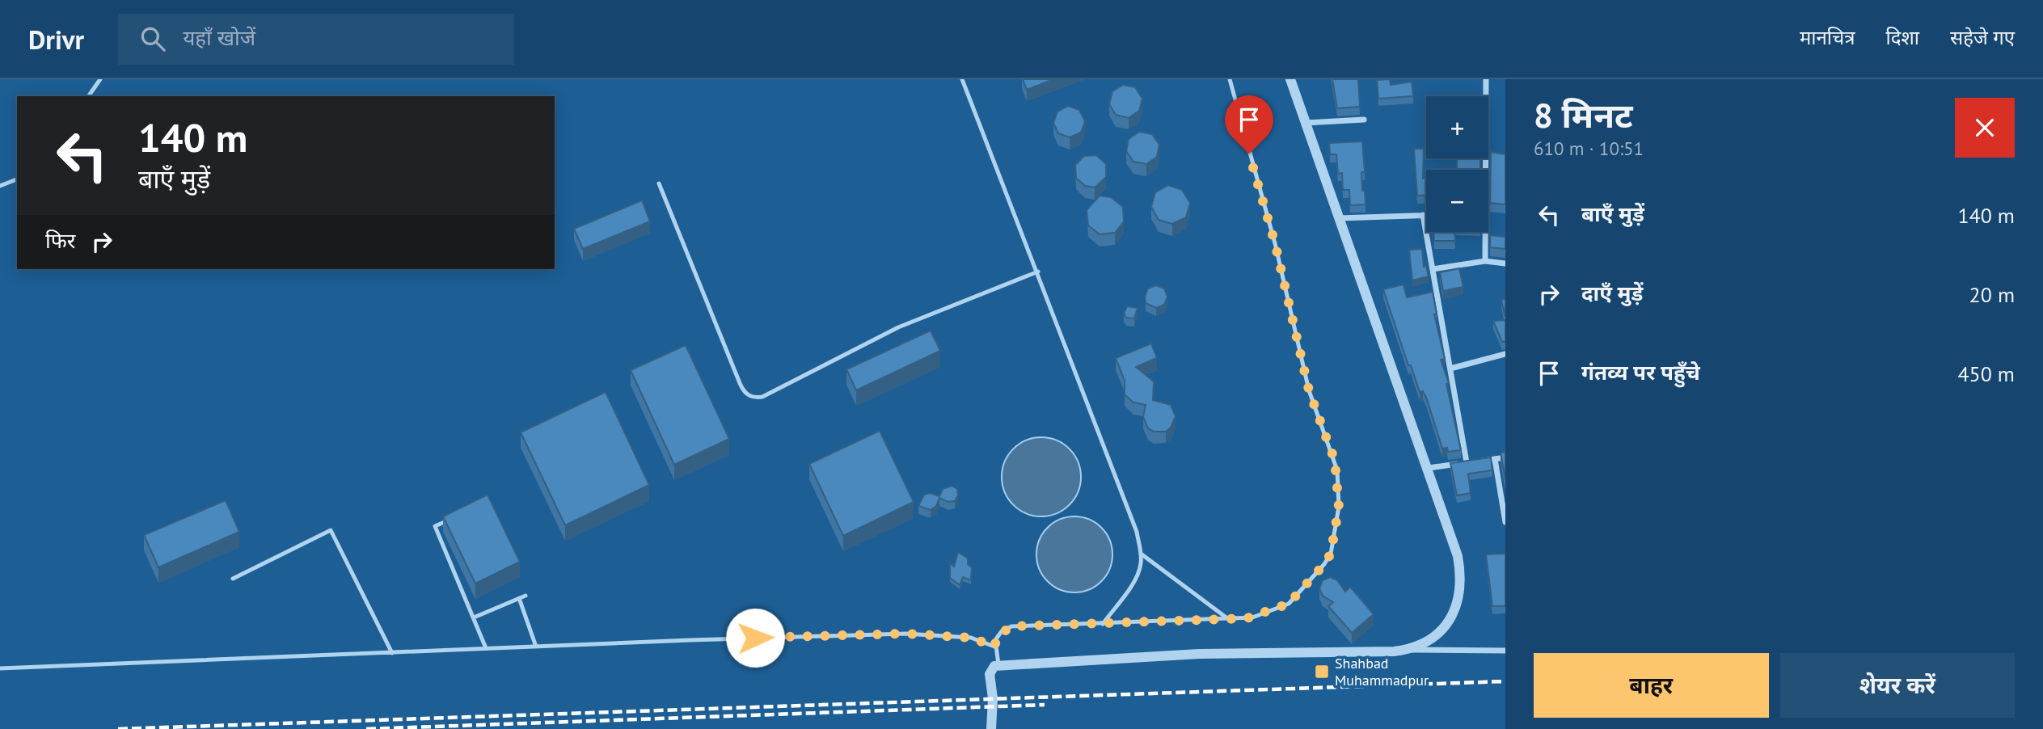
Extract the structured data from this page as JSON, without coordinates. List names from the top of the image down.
{
  "places": {
    "transit": ["Shahbad Muhammadpur"]
  },
  "page": {
    "header": "Drivr",
    "search": "यहाँ खोजें",
    "nav": ["मानचित्र", "दिशा", "सहेजे गए"],
    "heading": ["8 मिनट", "610 m · 10:51"],
    "map_buttons": ["+", "−"],
    "turn": ["140 m", "बाएँ मुड़ें"],
    "list": [
      {
        "name": "बाएँ मुड़ें",
        "value": "140 m"
      },
      {
        "name": "दाएँ मुड़ें",
        "value": "20 m"
      },
      {
        "name": "गंतव्य पर पहुँचे",
        "value": "450 m"
      }
    ],
    "then": "फिर",
    "buttons": ["बाहर", "शेयर करें"]
  }
}
